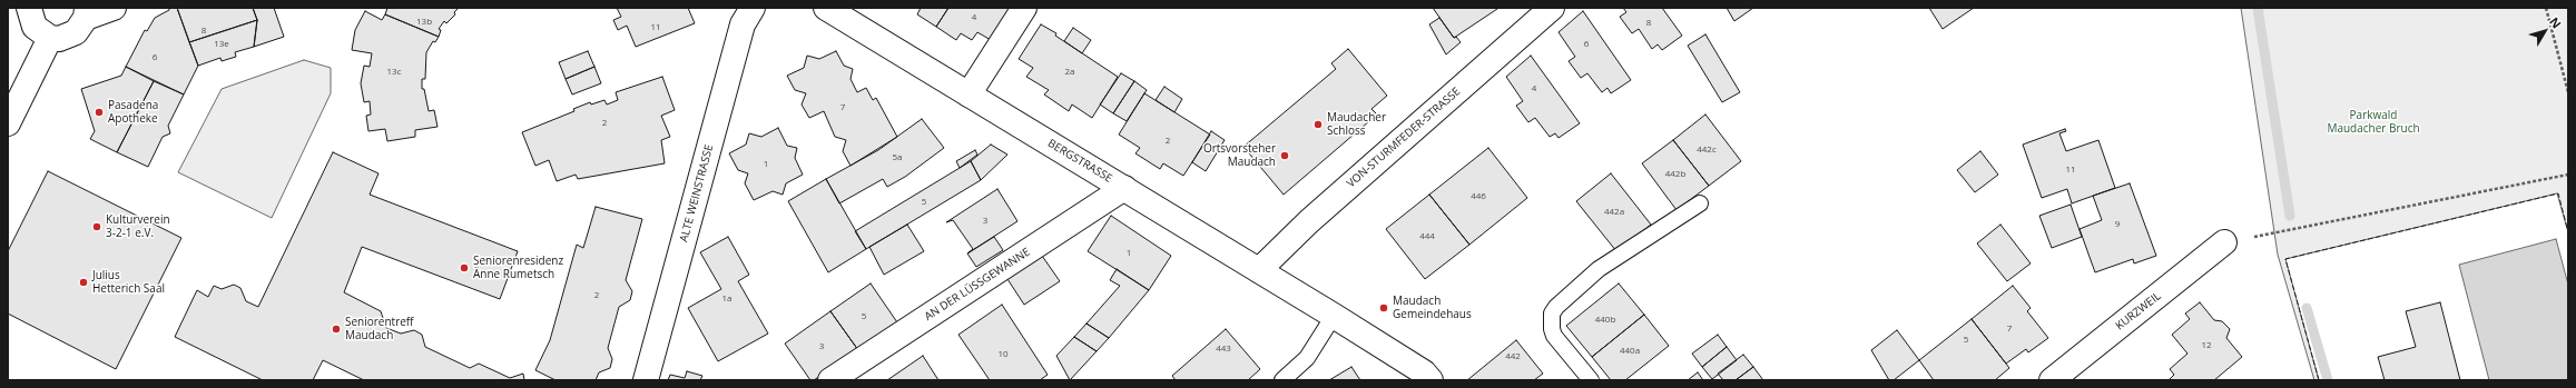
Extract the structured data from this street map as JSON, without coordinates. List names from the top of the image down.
{
  "streets": {
    "street": [
      "VON-STURMFEDER-STRASSE",
      "BERGSTRASSE",
      "ALTE WEINSTRASSE",
      "AN DER LÜSSGEWANNE",
      "KURZWEIL"
    ]
  },
  "crossings": [
    ["VON-STURMFEDER-STRASSE", "BERGSTRASSE"],
    ["BERGSTRASSE", "AN DER LÜSSGEWANNE"]
  ],
  "parks": ["Parkwald Maudacher Bruch"],
  "places": [
    "Pasadena Apotheke",
    "Maudacher Schloss",
    "Ortsvorsteher Maudach",
    "Kulturverein 3-2-1 e.V.",
    "Seniorenresidenz Änne Rumetsch",
    "Julius Hetterich Saal",
    "Maudach Gemeindehaus",
    "Seniorentreff Maudach"
  ],
  "house_numbers": [
    "4",
    "13b",
    "8",
    "11",
    "8",
    "13e",
    "6",
    "6",
    "13c",
    "2a",
    "4",
    "7",
    "2",
    "2",
    "442c",
    "5a",
    "1",
    "11",
    "442b",
    "446",
    "5",
    "442a",
    "3",
    "9",
    "444",
    "1",
    "2",
    "1a",
    "5",
    "440b",
    "7",
    "5",
    "12",
    "3",
    "443",
    "440a",
    "10",
    "442"
  ],
  "north": "top right"
}
